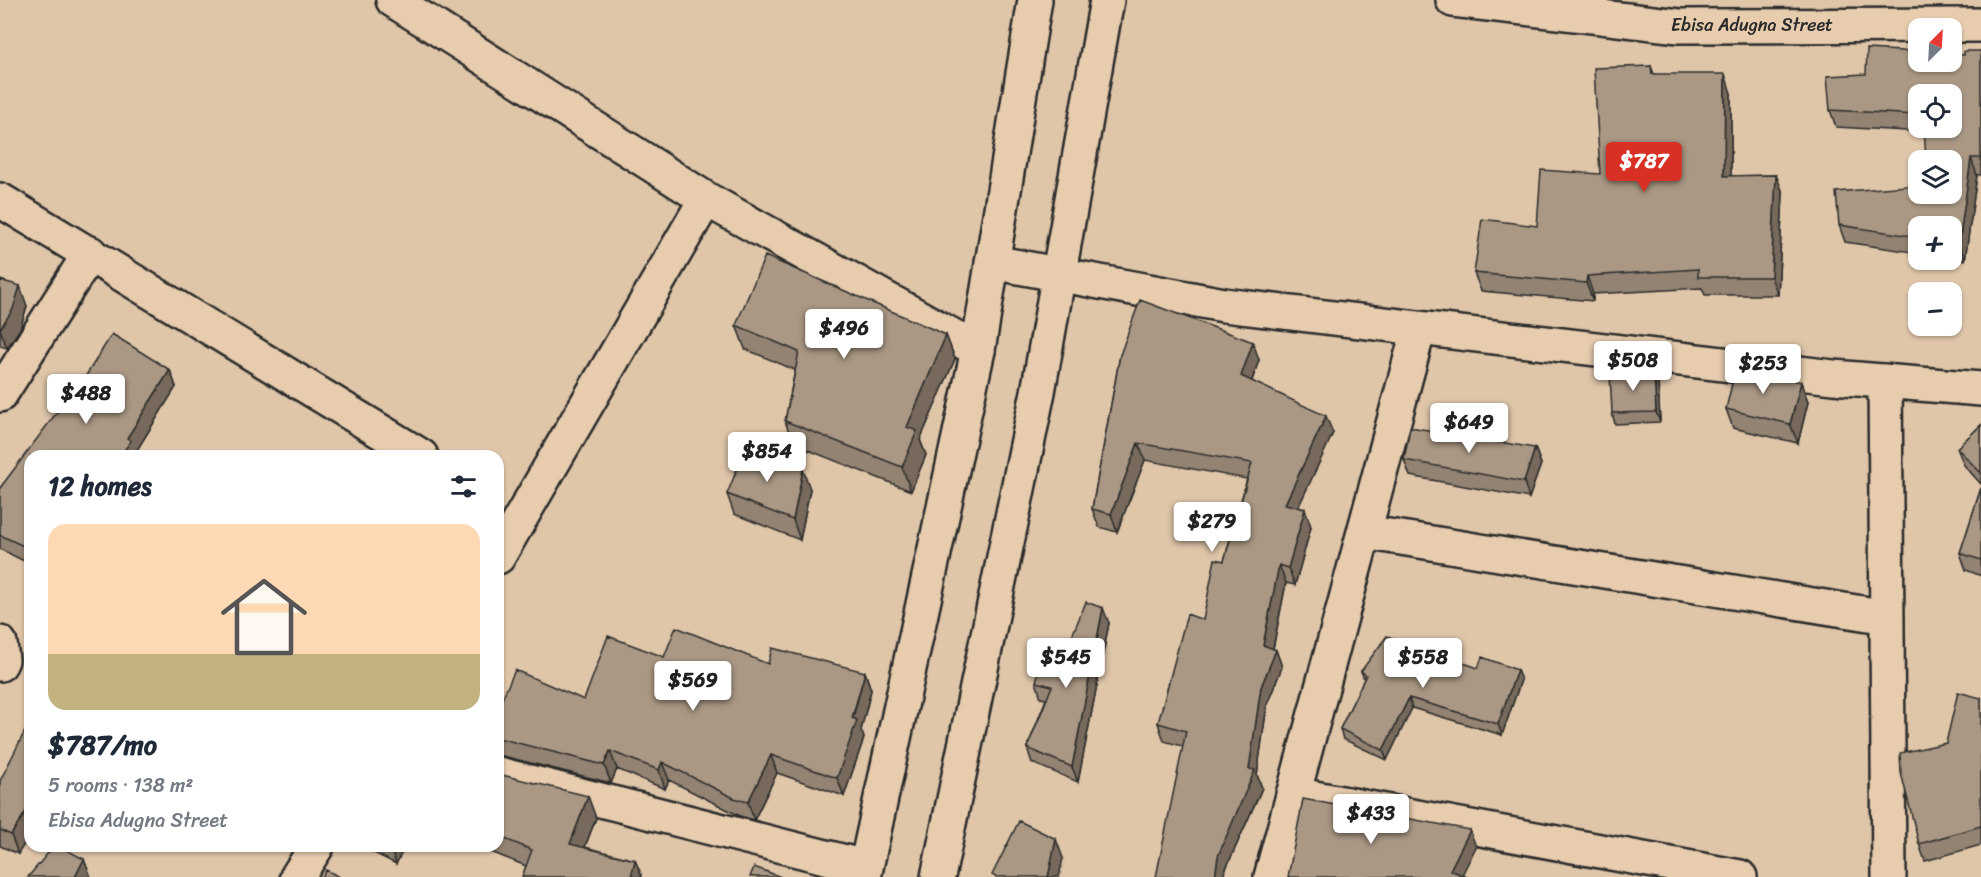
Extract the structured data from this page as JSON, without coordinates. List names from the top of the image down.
{
  "streets": {
    "street": ["Ebisa Adugna Street"]
  },
  "north": "top right",
  "page": {
    "map_buttons": ["+", "−"],
    "price": [
      "$787",
      "$496",
      "$508",
      "$253",
      "$488",
      "$649",
      "$854",
      "$279",
      "$545",
      "$558",
      "$569",
      "$433"
    ],
    "heading": "12 homes",
    "list": [
      {
        "name": "$787/mo",
        "note": "5 rooms · 138 m² · Ebisa Adugna Street"
      }
    ]
  }
}
